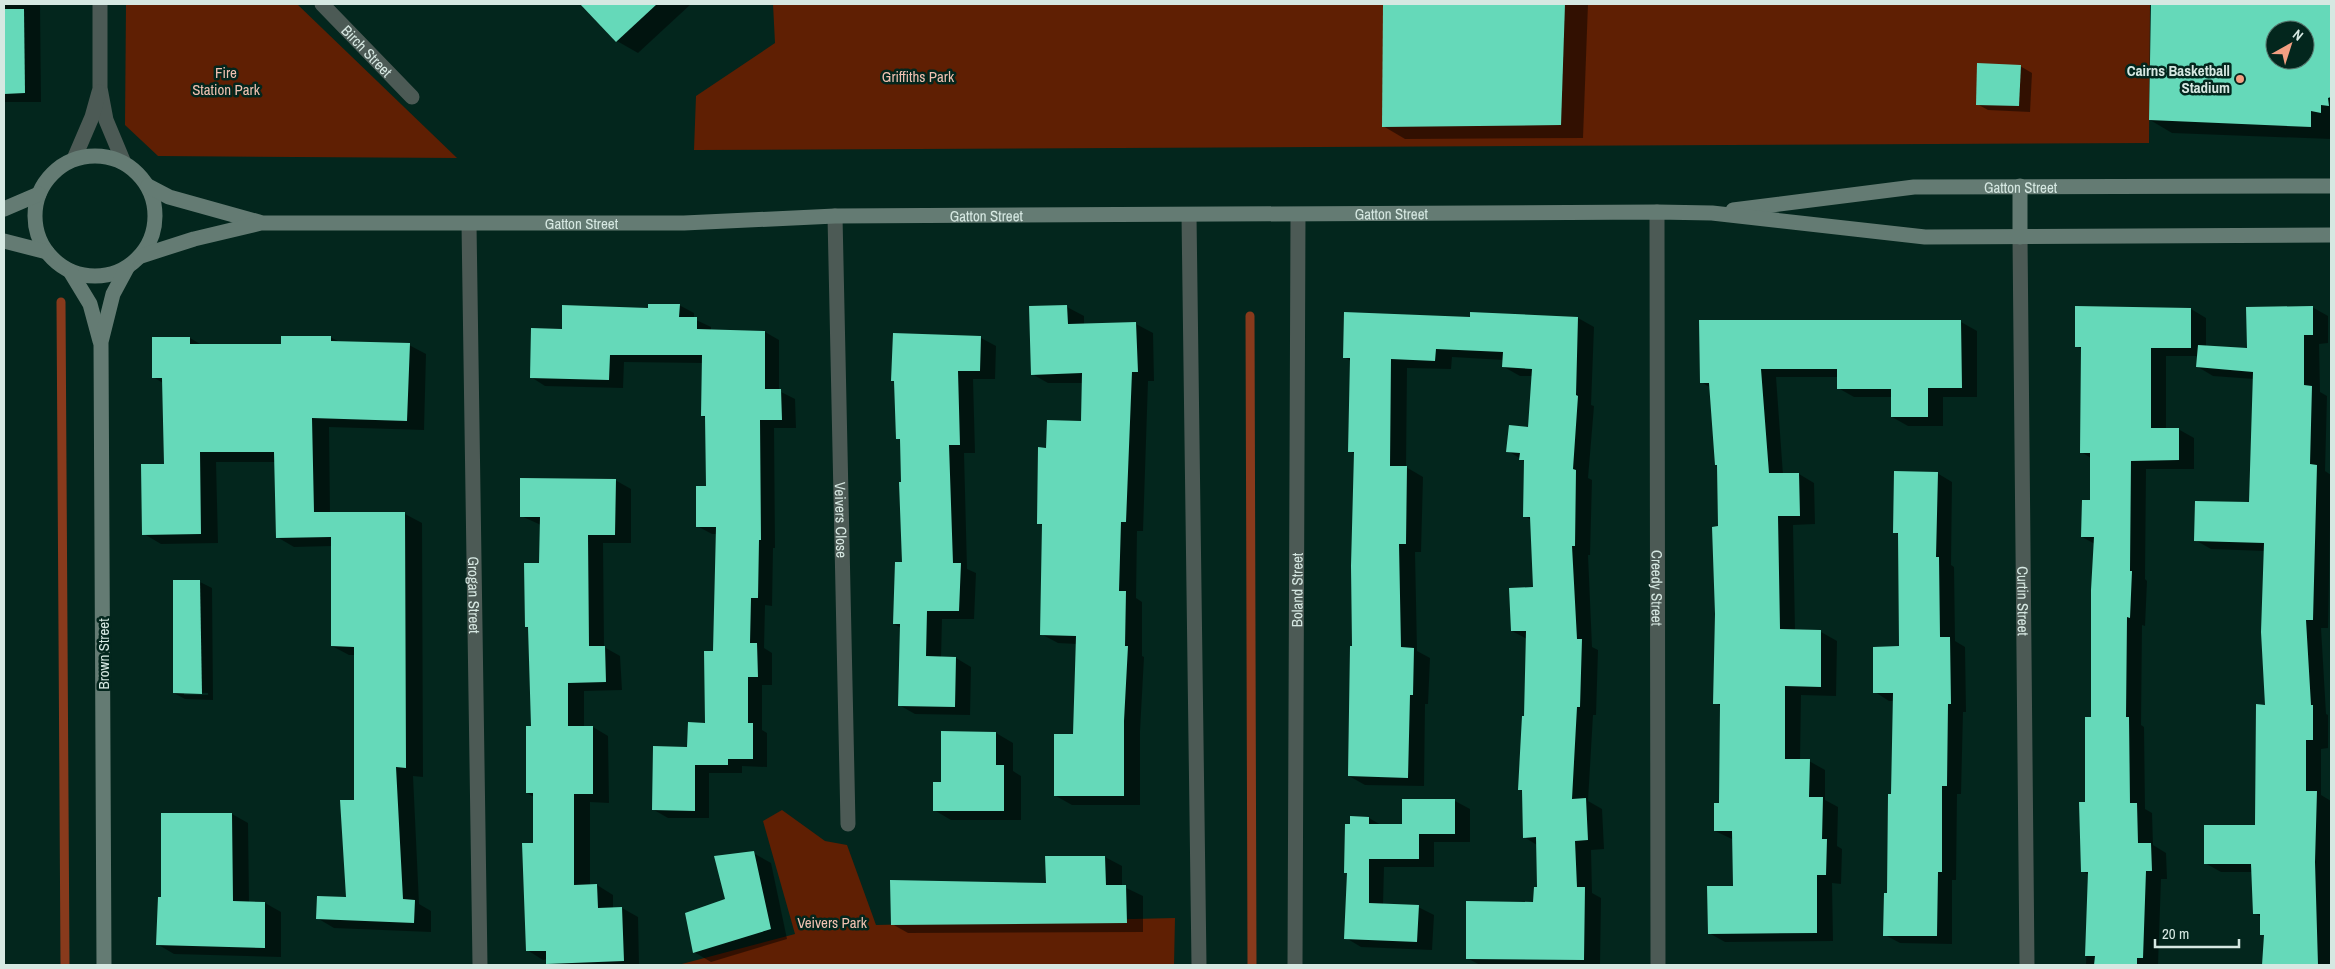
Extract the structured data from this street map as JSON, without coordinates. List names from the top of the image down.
{
  "streets": {
    "street": [
      "Birch Street",
      "Gatton Street",
      "Veivers Close",
      "Creedy Street",
      "Boland Street",
      "Grogan Street",
      "Curtin Street",
      "Brown Street"
    ]
  },
  "crossings": [
    ["Gatton Street", "Veivers Close"],
    ["Gatton Street", "Creedy Street"],
    ["Gatton Street", "Boland Street"],
    ["Gatton Street", "Grogan Street"],
    ["Gatton Street", "Curtin Street"]
  ],
  "parks": ["Fire Station Park", "Griffiths Park", "Veivers Park"],
  "places": ["Cairns Basketball Stadium"],
  "scale_bar": "20 m",
  "north": "top right"
}
